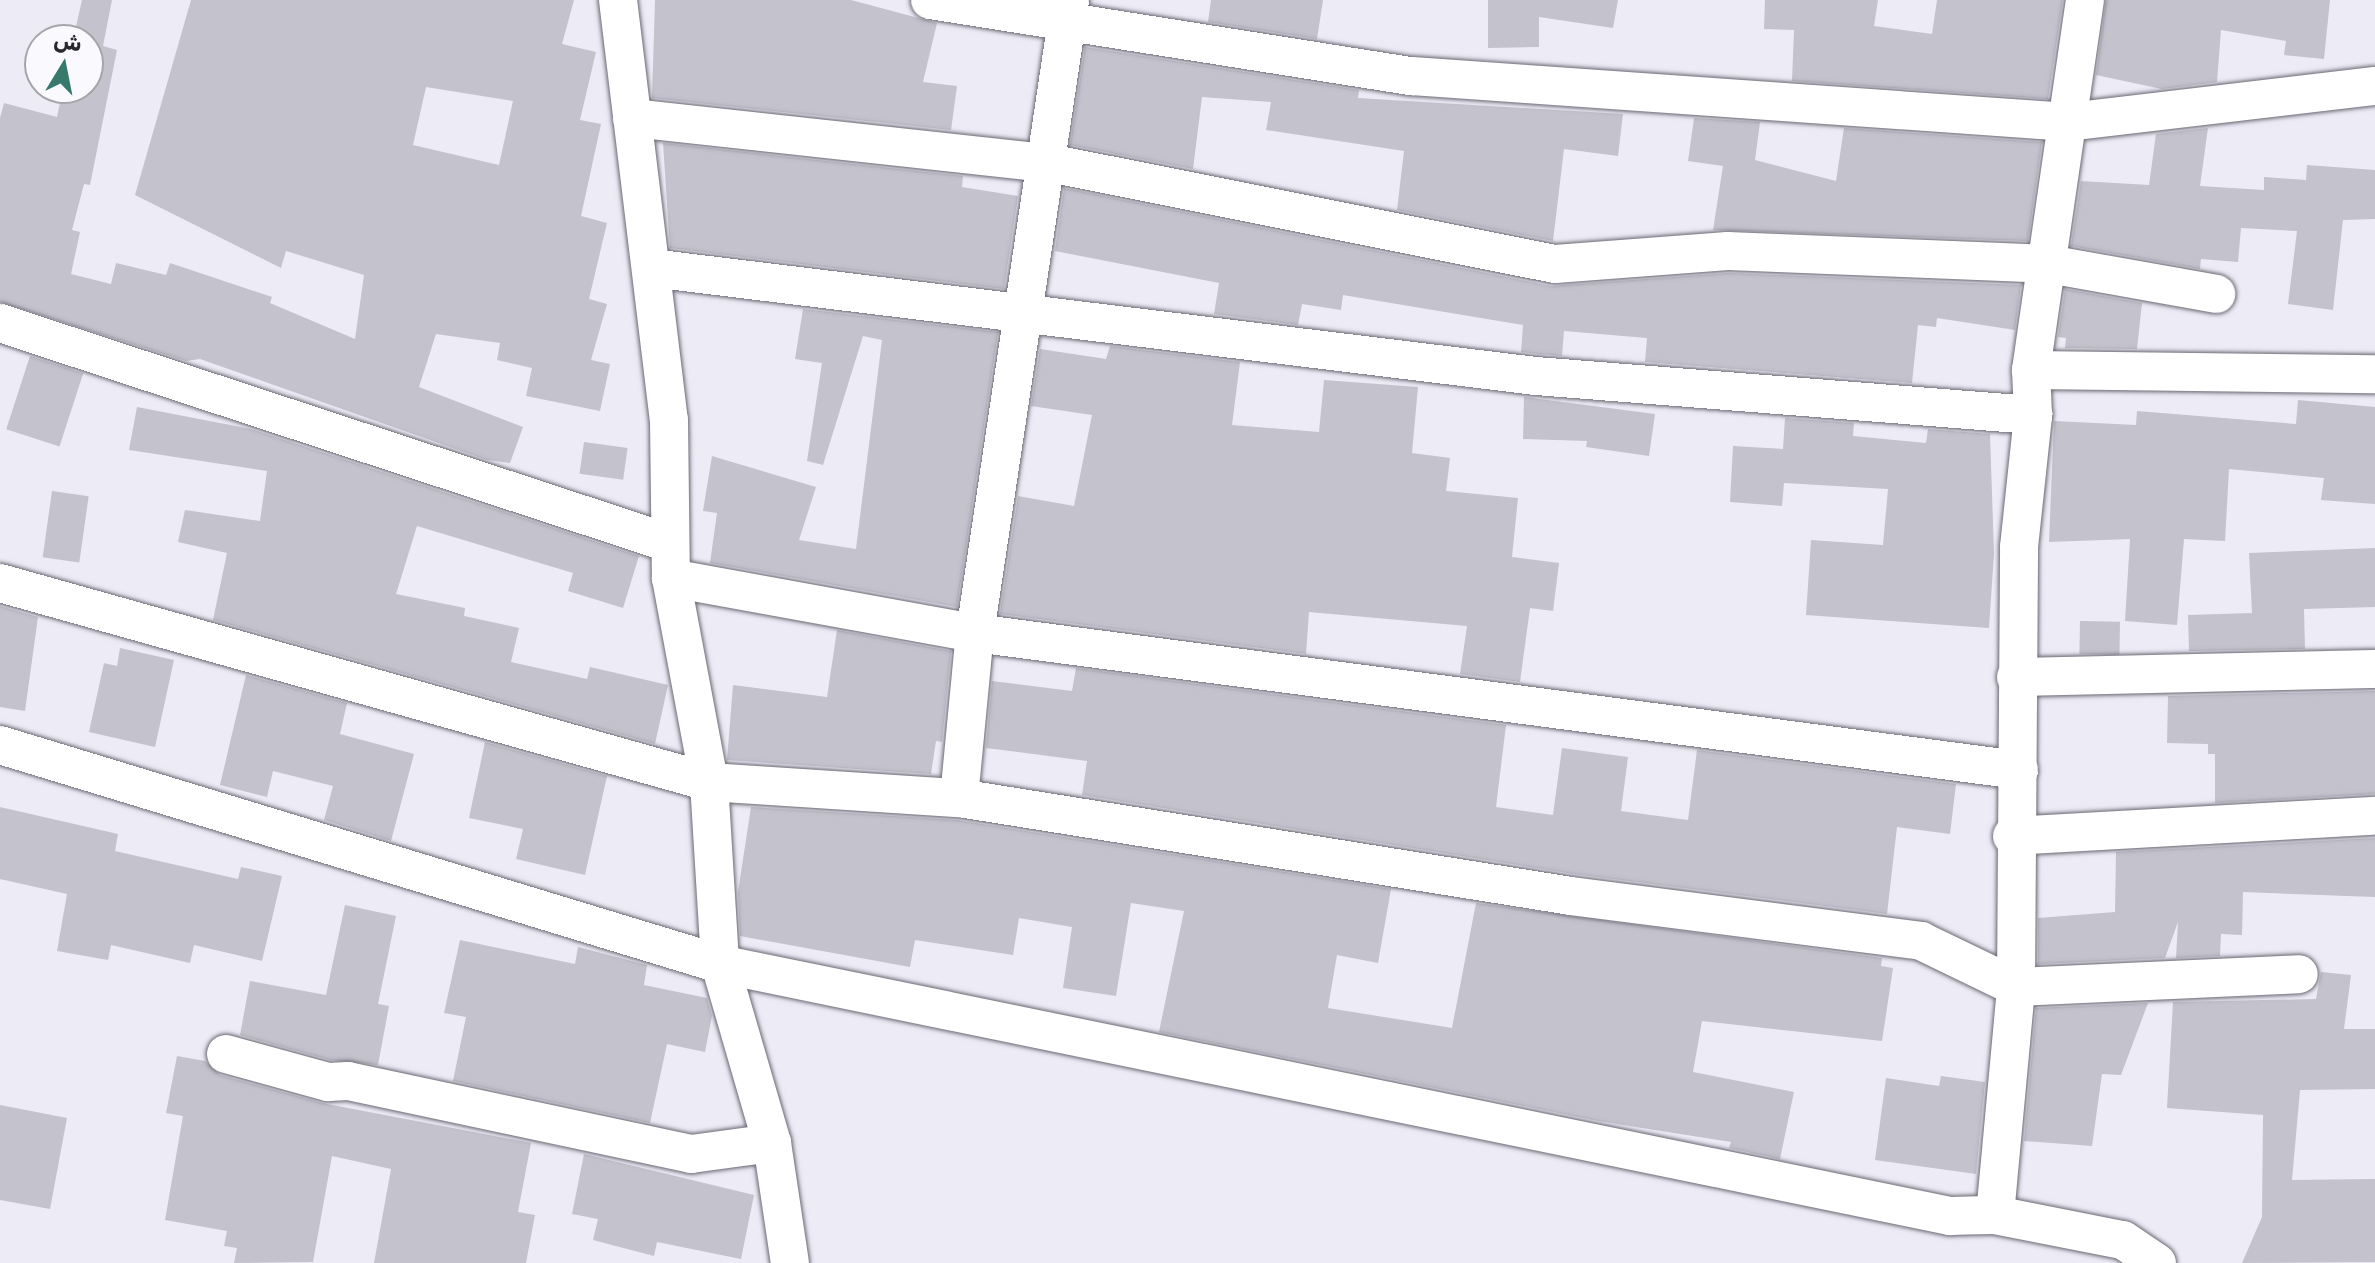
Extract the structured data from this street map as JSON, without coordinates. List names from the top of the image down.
{
  "north": "top"
}
